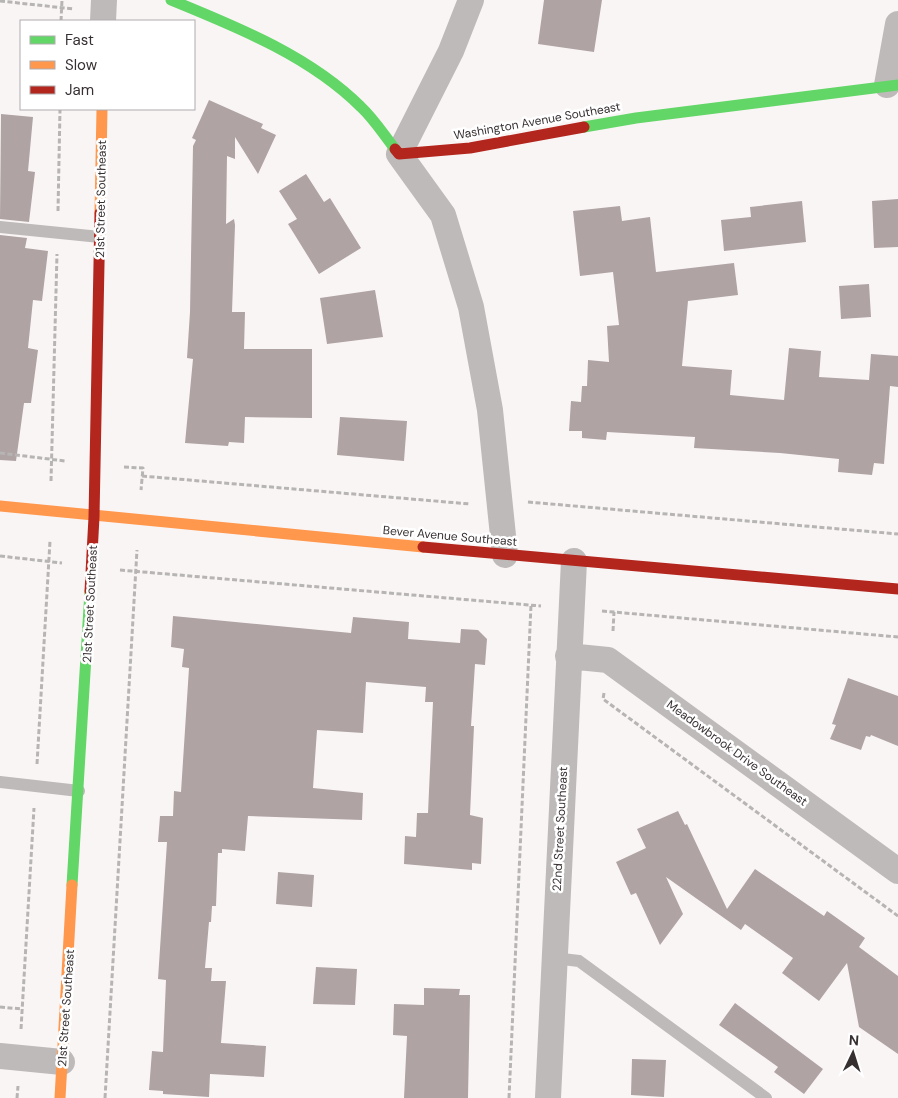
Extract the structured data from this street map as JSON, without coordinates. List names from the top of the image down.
{
  "streets": {
    "street": [
      "Washington Avenue Southeast",
      "21st Street Southeast",
      "Bever Avenue Southeast",
      "Meadowbrook Drive Southeast",
      "22nd Street Southeast"
    ]
  },
  "crossings": [
    ["21st Street Southeast", "Bever Avenue Southeast"],
    ["Bever Avenue Southeast", "22nd Street Southeast"],
    ["Meadowbrook Drive Southeast", "22nd Street Southeast"]
  ],
  "legend": ["Fast", "Slow", "Jam"],
  "north": "top"
}
